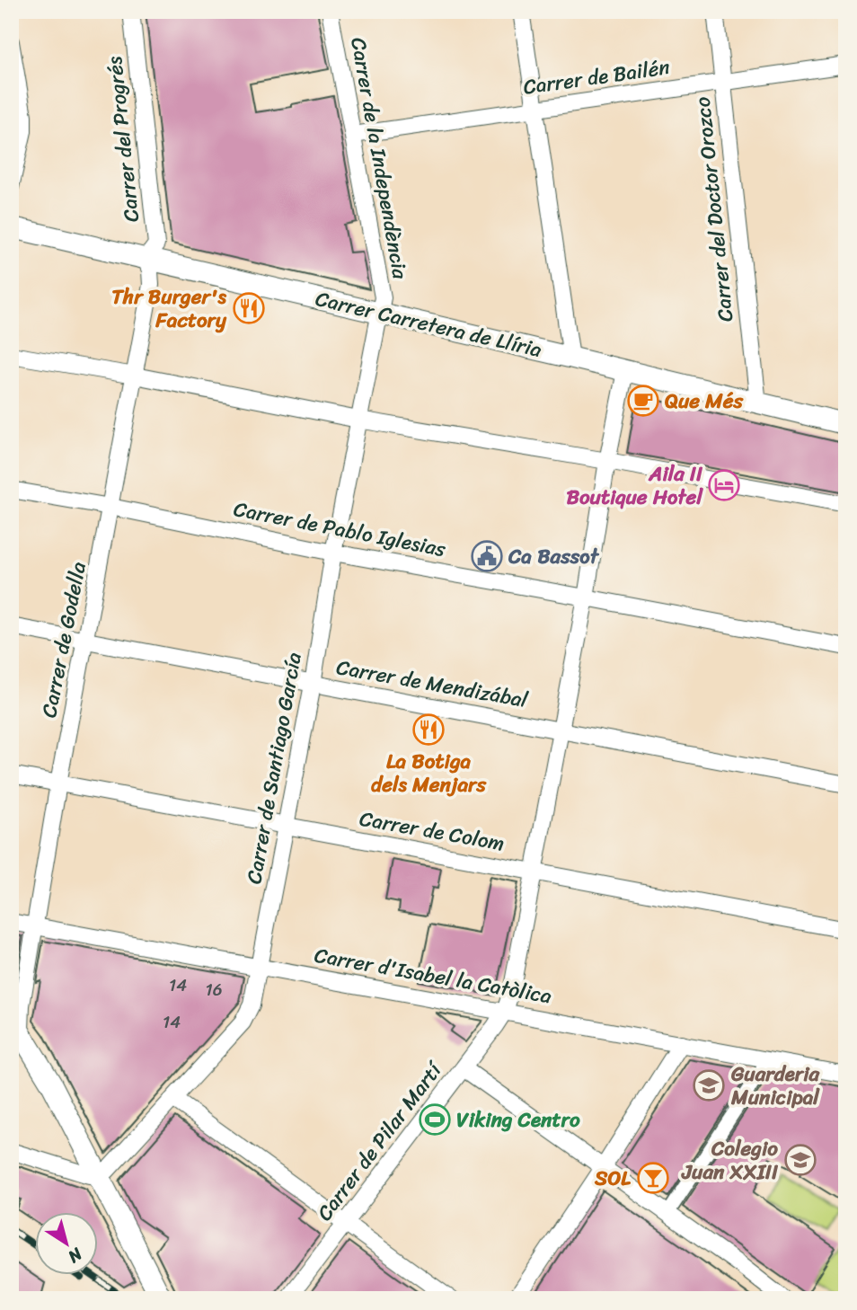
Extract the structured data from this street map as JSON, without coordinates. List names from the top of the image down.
{
  "streets": {
    "street": [
      "Carrer de Bailén",
      "Carrer del Progrés",
      "Carrer de la Independència",
      "Carrer del Doctor Orozco",
      "Carrer Carretera de Llíria",
      "Carrer de Pablo Iglesias",
      "Carrer de Godella",
      "Carrer de Mendizábal",
      "Carrer de Santiago García",
      "Carrer de Colom",
      "Carrer d'Isabel la Catòlica",
      "Carrer de Pilar Martí"
    ]
  },
  "crossings": [
    ["Carrer de Bailén", "Carrer de la Independència"],
    ["Carrer de Bailén", "Carrer del Doctor Orozco"],
    ["Carrer del Progrés", "Carrer Carretera de Llíria"],
    ["Carrer del Progrés", "Carrer de Godella"],
    ["Carrer de la Independència", "Carrer Carretera de Llíria"],
    ["Carrer de la Independència", "Carrer de Santiago García"],
    ["Carrer del Doctor Orozco", "Carrer Carretera de Llíria"],
    ["Carrer Carretera de Llíria", "Carrer de Godella"],
    ["Carrer Carretera de Llíria", "Carrer de Santiago García"],
    ["Carrer de Pablo Iglesias", "Carrer de Godella"],
    ["Carrer de Pablo Iglesias", "Carrer de Santiago García"],
    ["Carrer de Godella", "Carrer de Mendizábal"],
    ["Carrer de Godella", "Carrer de Colom"],
    ["Carrer de Godella", "Carrer d'Isabel la Catòlica"],
    ["Carrer de Mendizábal", "Carrer de Santiago García"],
    ["Carrer de Santiago García", "Carrer de Colom"],
    ["Carrer de Santiago García", "Carrer d'Isabel la Catòlica"],
    ["Carrer d'Isabel la Catòlica", "Carrer de Pilar Martí"]
  ],
  "places": {
    "restaurant": ["Thr Burger's Factory", "La Botiga dels Menjars"],
    "cafe": ["Que Més"],
    "hotel": ["Aila II Boutique Hotel"],
    "public building": ["Ca Bassot"],
    "school or university": ["Guarderia Municipal", "Colegio Juan XXIII"],
    "sports": ["Viking Centro"],
    "bar": ["SOL"]
  },
  "house_numbers": ["14", "16", "14"],
  "north": "bottom right"
}
